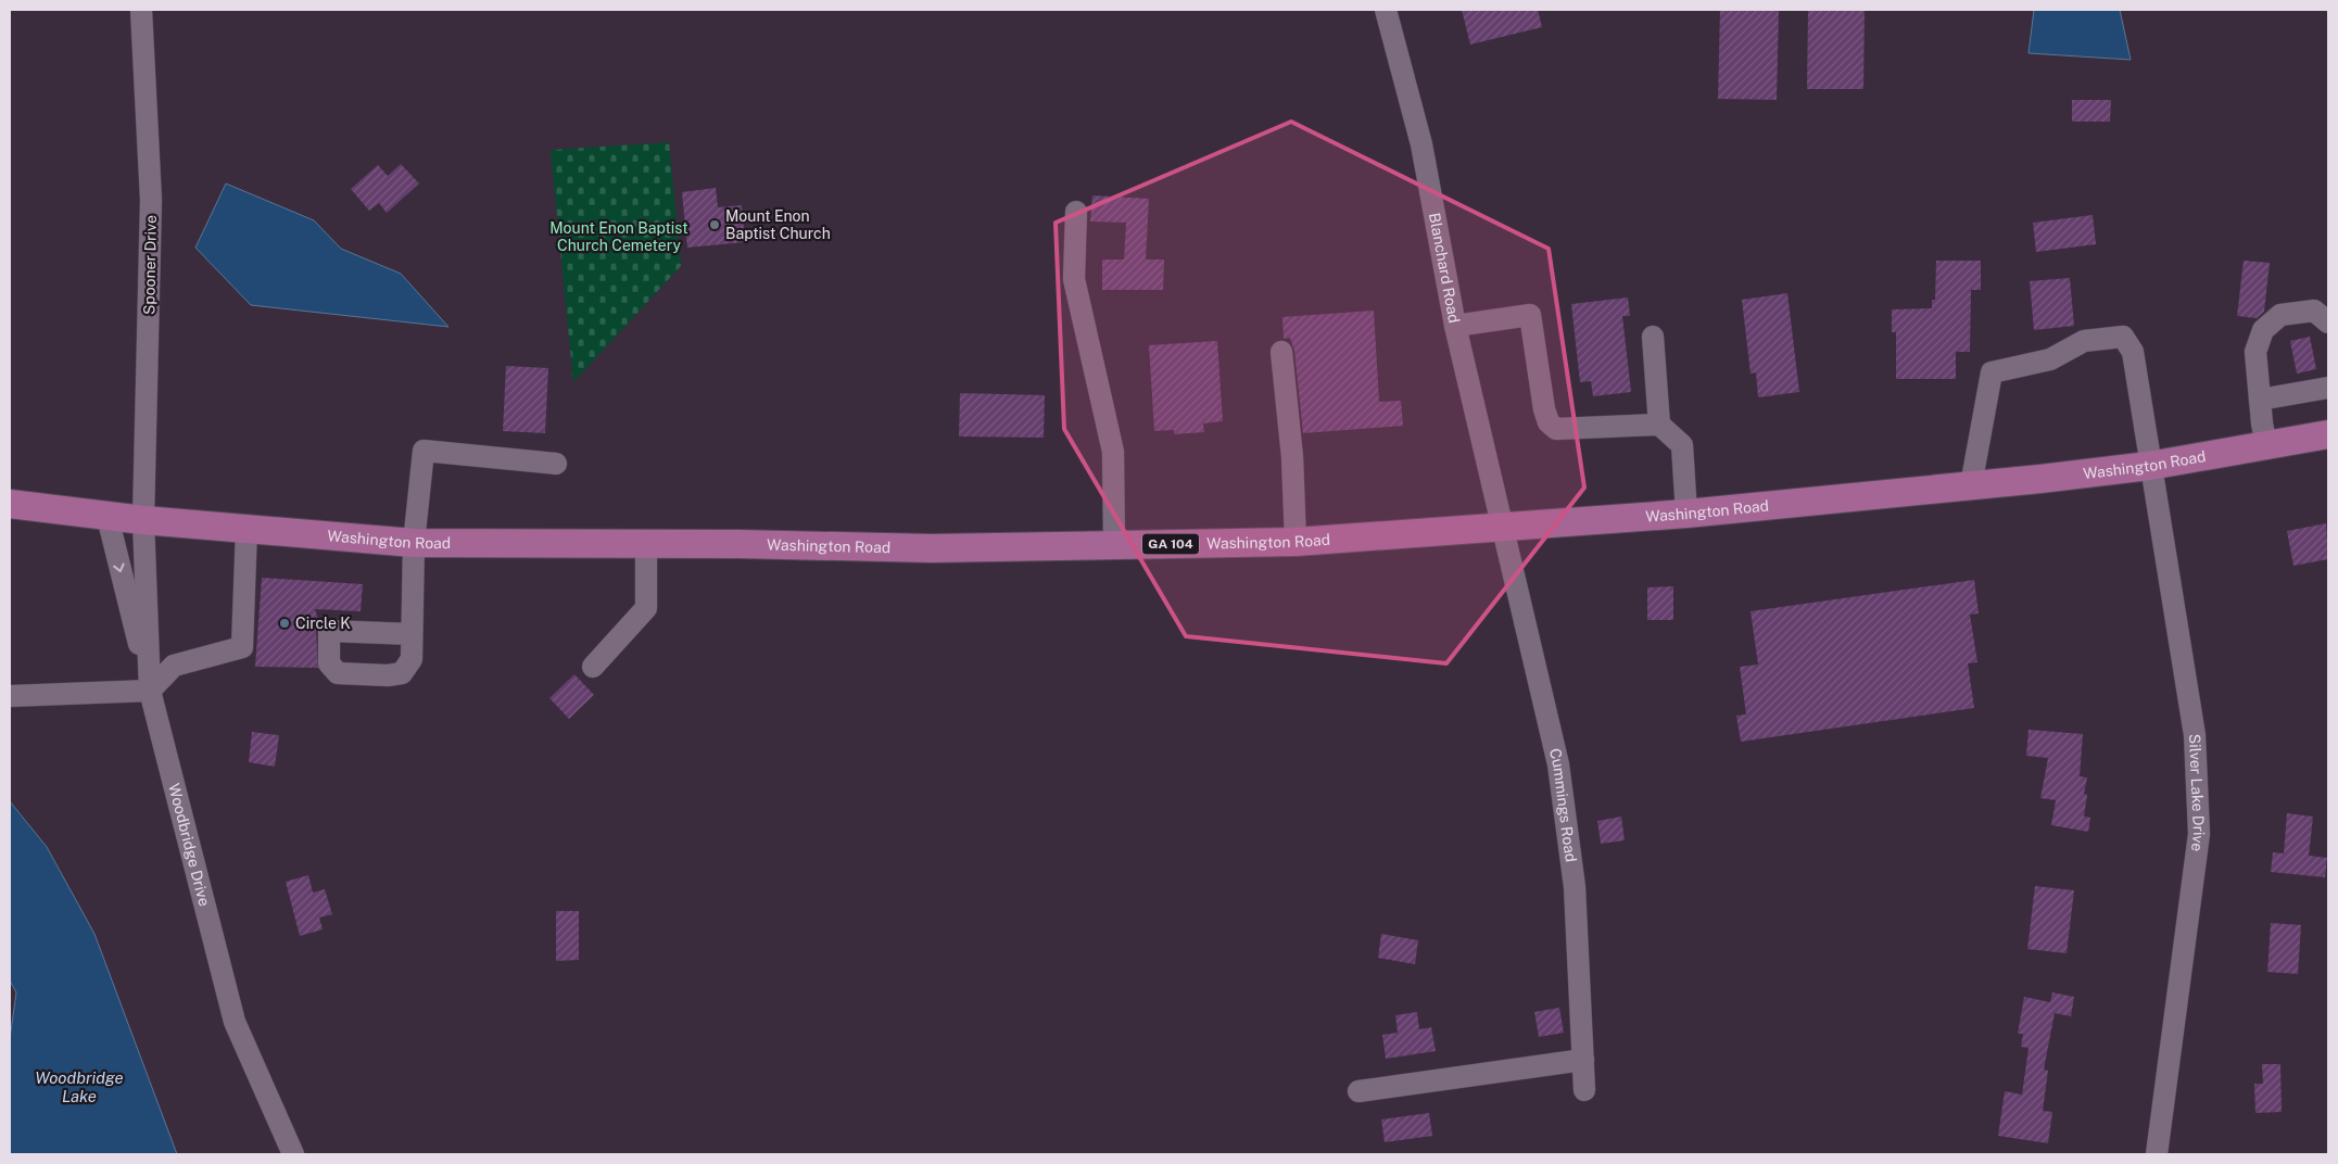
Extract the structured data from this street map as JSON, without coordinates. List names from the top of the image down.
{
  "streets": {
    "main road": ["Washington Road", "GA 104"],
    "street": [
      "Spooner Drive",
      "Blanchard Road",
      "Silver Lake Drive",
      "Cummings Road",
      "Woodbridge Drive"
    ]
  },
  "crossings": [
    ["Spooner Drive", "Washington Road"],
    ["Spooner Drive", "Woodbridge Drive"],
    ["Blanchard Road", "Washington Road"],
    ["Blanchard Road", "Cummings Road"],
    ["Washington Road", "Silver Lake Drive"],
    ["Washington Road", "Cummings Road"],
    ["Washington Road", "Woodbridge Drive"]
  ],
  "water": ["Woodbridge Lake"],
  "parks": ["Mount Enon Baptist Church Cemetery"],
  "places": ["Mount Enon Baptist Church", "Circle K"]
}
